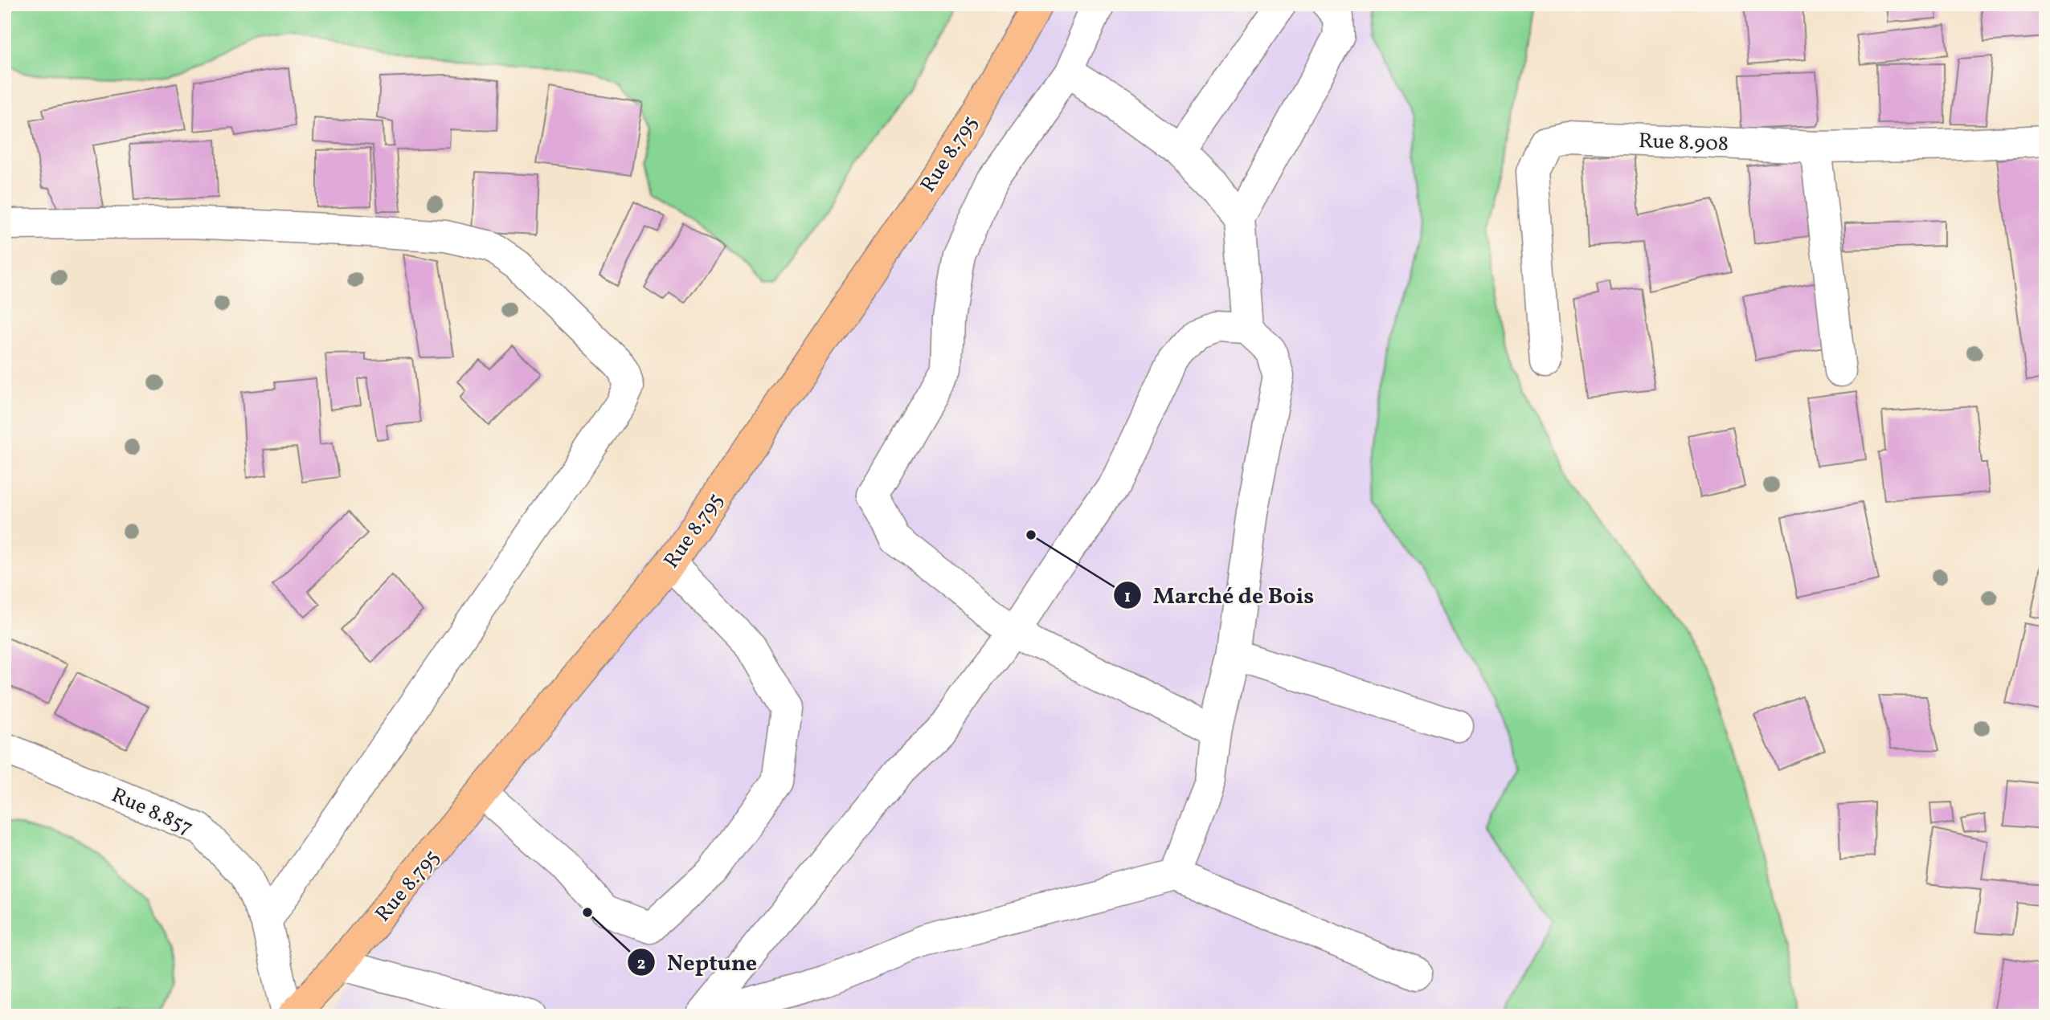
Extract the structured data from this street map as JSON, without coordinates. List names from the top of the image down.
{
  "streets": {
    "highway": ["Rue 8.795"],
    "street": ["Rue 8.908", "Rue 8.857"]
  },
  "crossings": [
    ["Rue 8.795", "Rue 8.857"]
  ],
  "places": ["Marché de Bois", "Neptune"]
}
